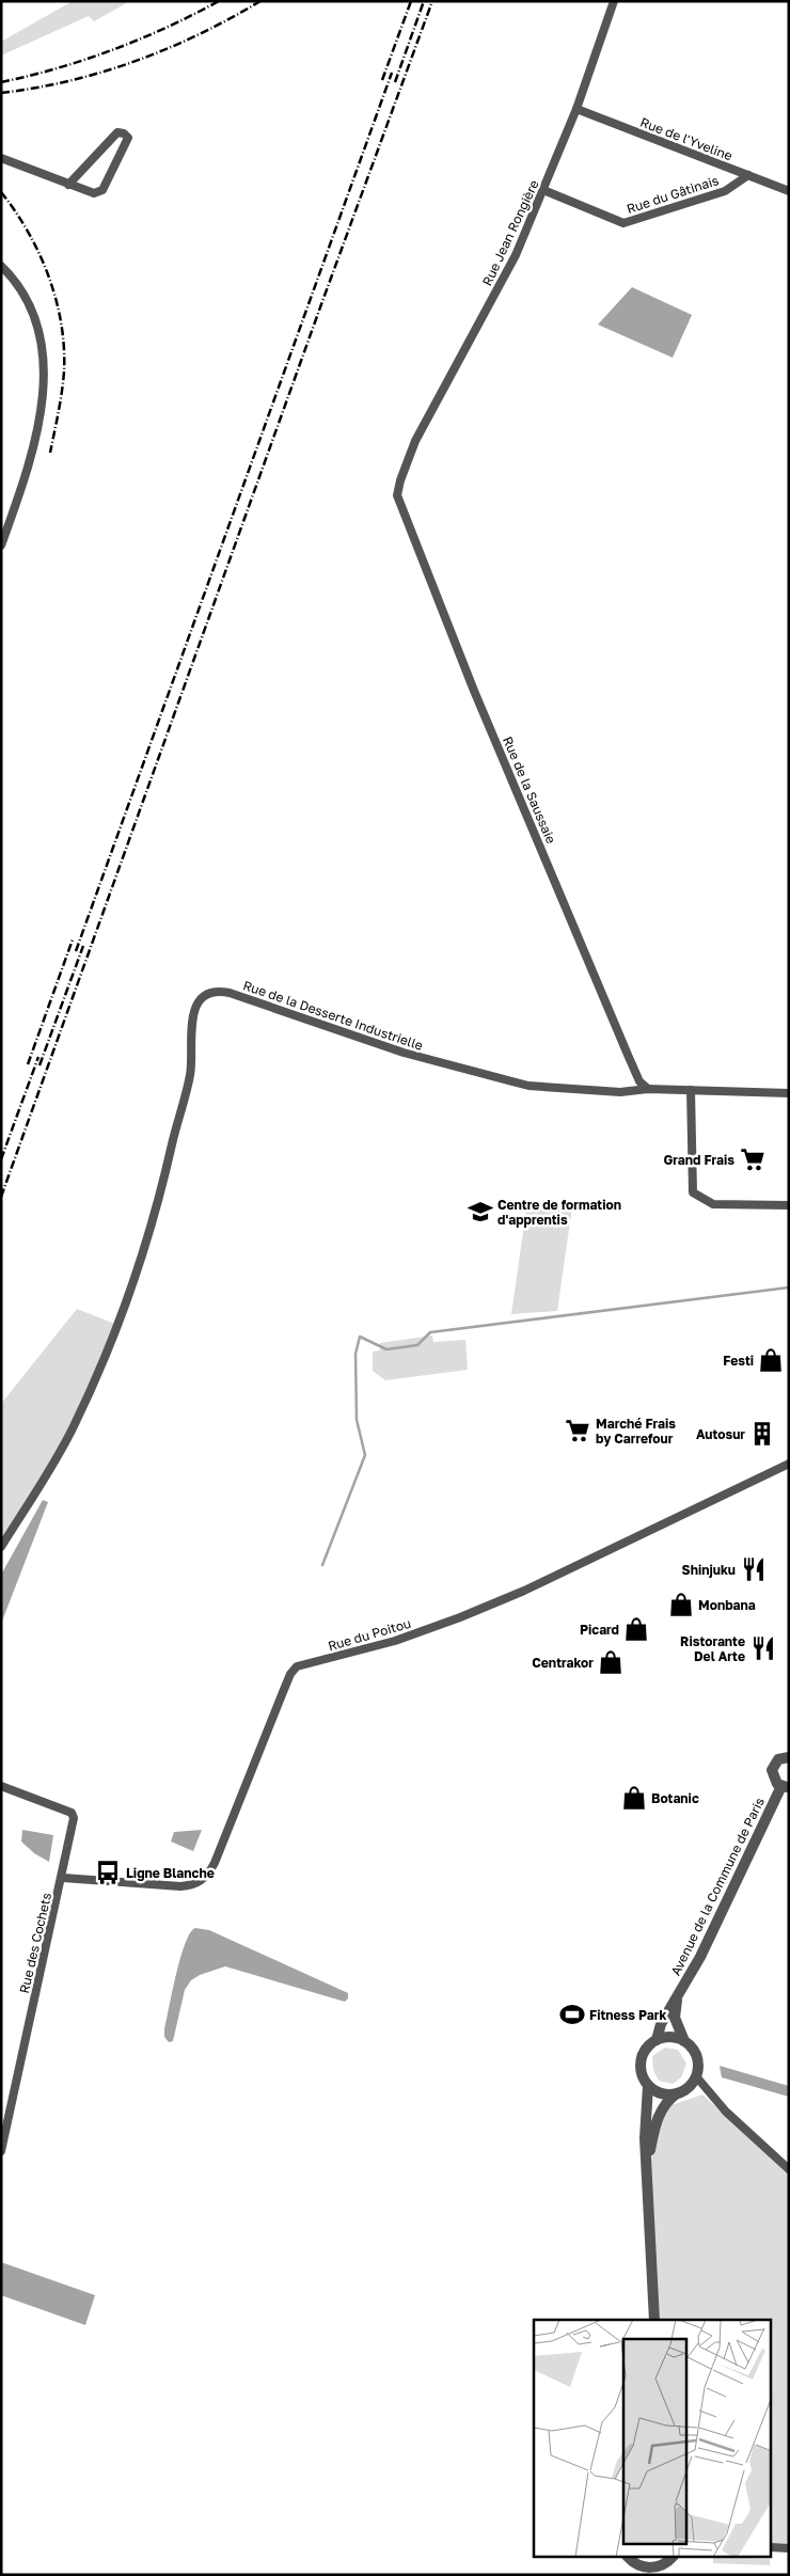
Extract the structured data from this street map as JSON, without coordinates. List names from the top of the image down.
{
  "streets": {
    "street": [
      "Rue de l'Yveline",
      "Rue du Gâtinais",
      "Rue Jean Rongière",
      "Rue de la Saussaie",
      "Rue de la Desserte Industrielle",
      "Rue du Poitou",
      "Avenue de la Commune de Paris",
      "Rue des Cochets"
    ]
  },
  "crossings": [
    ["Rue de l'Yveline", "Rue du Gâtinais"],
    ["Rue de l'Yveline", "Rue Jean Rongière"],
    ["Rue du Gâtinais", "Rue Jean Rongière"],
    ["Rue Jean Rongière", "Rue de la Saussaie"],
    ["Rue de la Saussaie", "Rue de la Desserte Industrielle"],
    ["Rue du Poitou", "Rue des Cochets"]
  ],
  "places": {
    "supermarket": ["Grand Frais", "Marché Frais by Carrefour"],
    "school or university": ["Centre de formation d'apprentis"],
    "shop": [
      "Festi",
      "Monbana",
      "Picard",
      "Centrakor",
      "Botanic"
    ],
    "building": ["Autosur"],
    "restaurant": ["Shinjuku", "Ristorante Del Arte"],
    "bus stop": ["Ligne Blanche"],
    "sports": ["Fitness Park"]
  }
}
